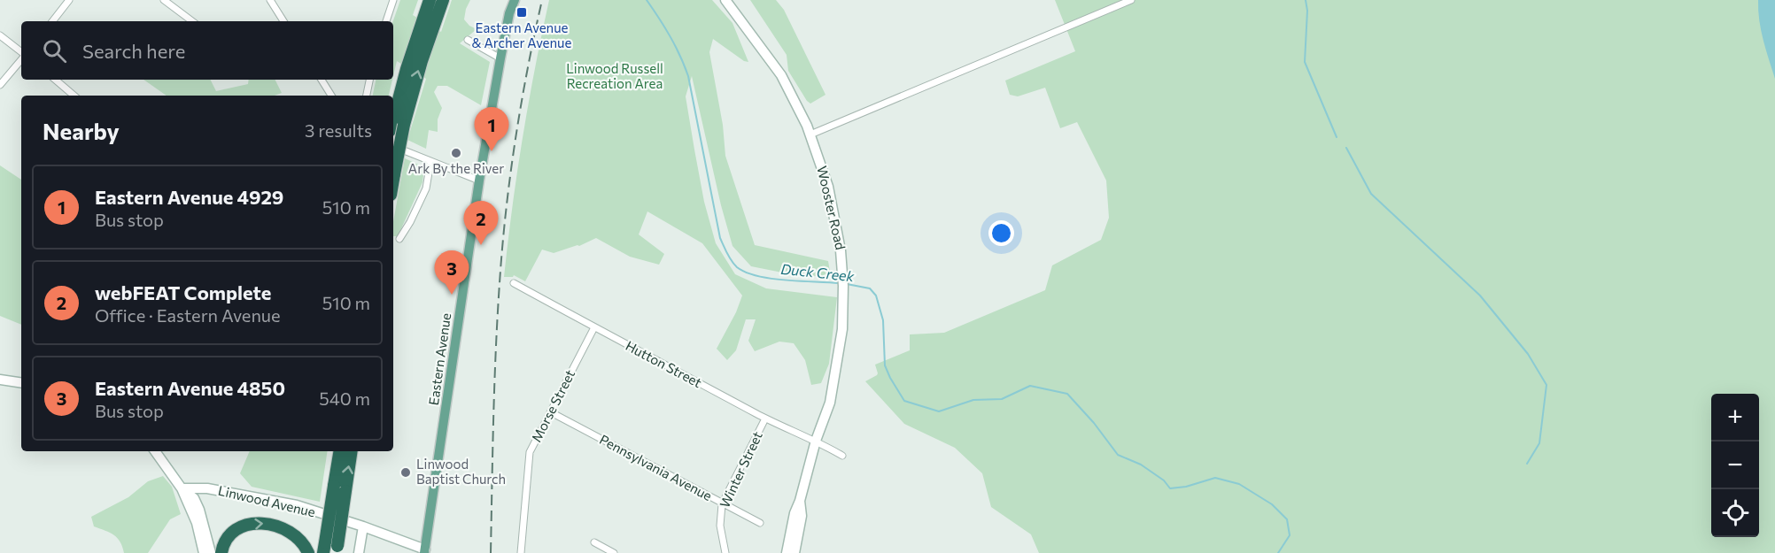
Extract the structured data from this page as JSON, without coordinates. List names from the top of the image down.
{
  "streets": {
    "main road": ["Eastern Avenue"],
    "street": [
      "Wooster Road",
      "Hutton Street",
      "Morse Street",
      "Pennsylvania Avenue",
      "Winter Street",
      "Linwood Avenue"
    ]
  },
  "crossings": [
    ["Wooster Road", "Hutton Street"],
    ["Eastern Avenue", "Linwood Avenue"],
    ["Hutton Street", "Morse Street"],
    ["Hutton Street", "Winter Street"],
    ["Morse Street", "Pennsylvania Avenue"],
    ["Pennsylvania Avenue", "Winter Street"]
  ],
  "water": ["Duck Creek"],
  "parks": ["Linwood Russell Recreation Area"],
  "places": {
    "transit": ["Eastern Avenue & Archer Avenue"],
    "other": ["Ark By the River", "Linwood Baptist Church"]
  },
  "page": {
    "search": "Search here",
    "heading": ["Nearby", "3 results"],
    "pins": ["1", "2", "3"],
    "list": [
      {
        "mark": "1",
        "name": "Eastern Avenue 4929",
        "note": "Bus stop",
        "value": "510 m"
      },
      {
        "mark": "2",
        "name": "webFEAT Complete",
        "note": "Office · Eastern Avenue",
        "value": "510 m"
      },
      {
        "mark": "3",
        "name": "Eastern Avenue 4850",
        "note": "Bus stop",
        "value": "540 m"
      }
    ],
    "map_buttons": ["+", "−"]
  }
}
